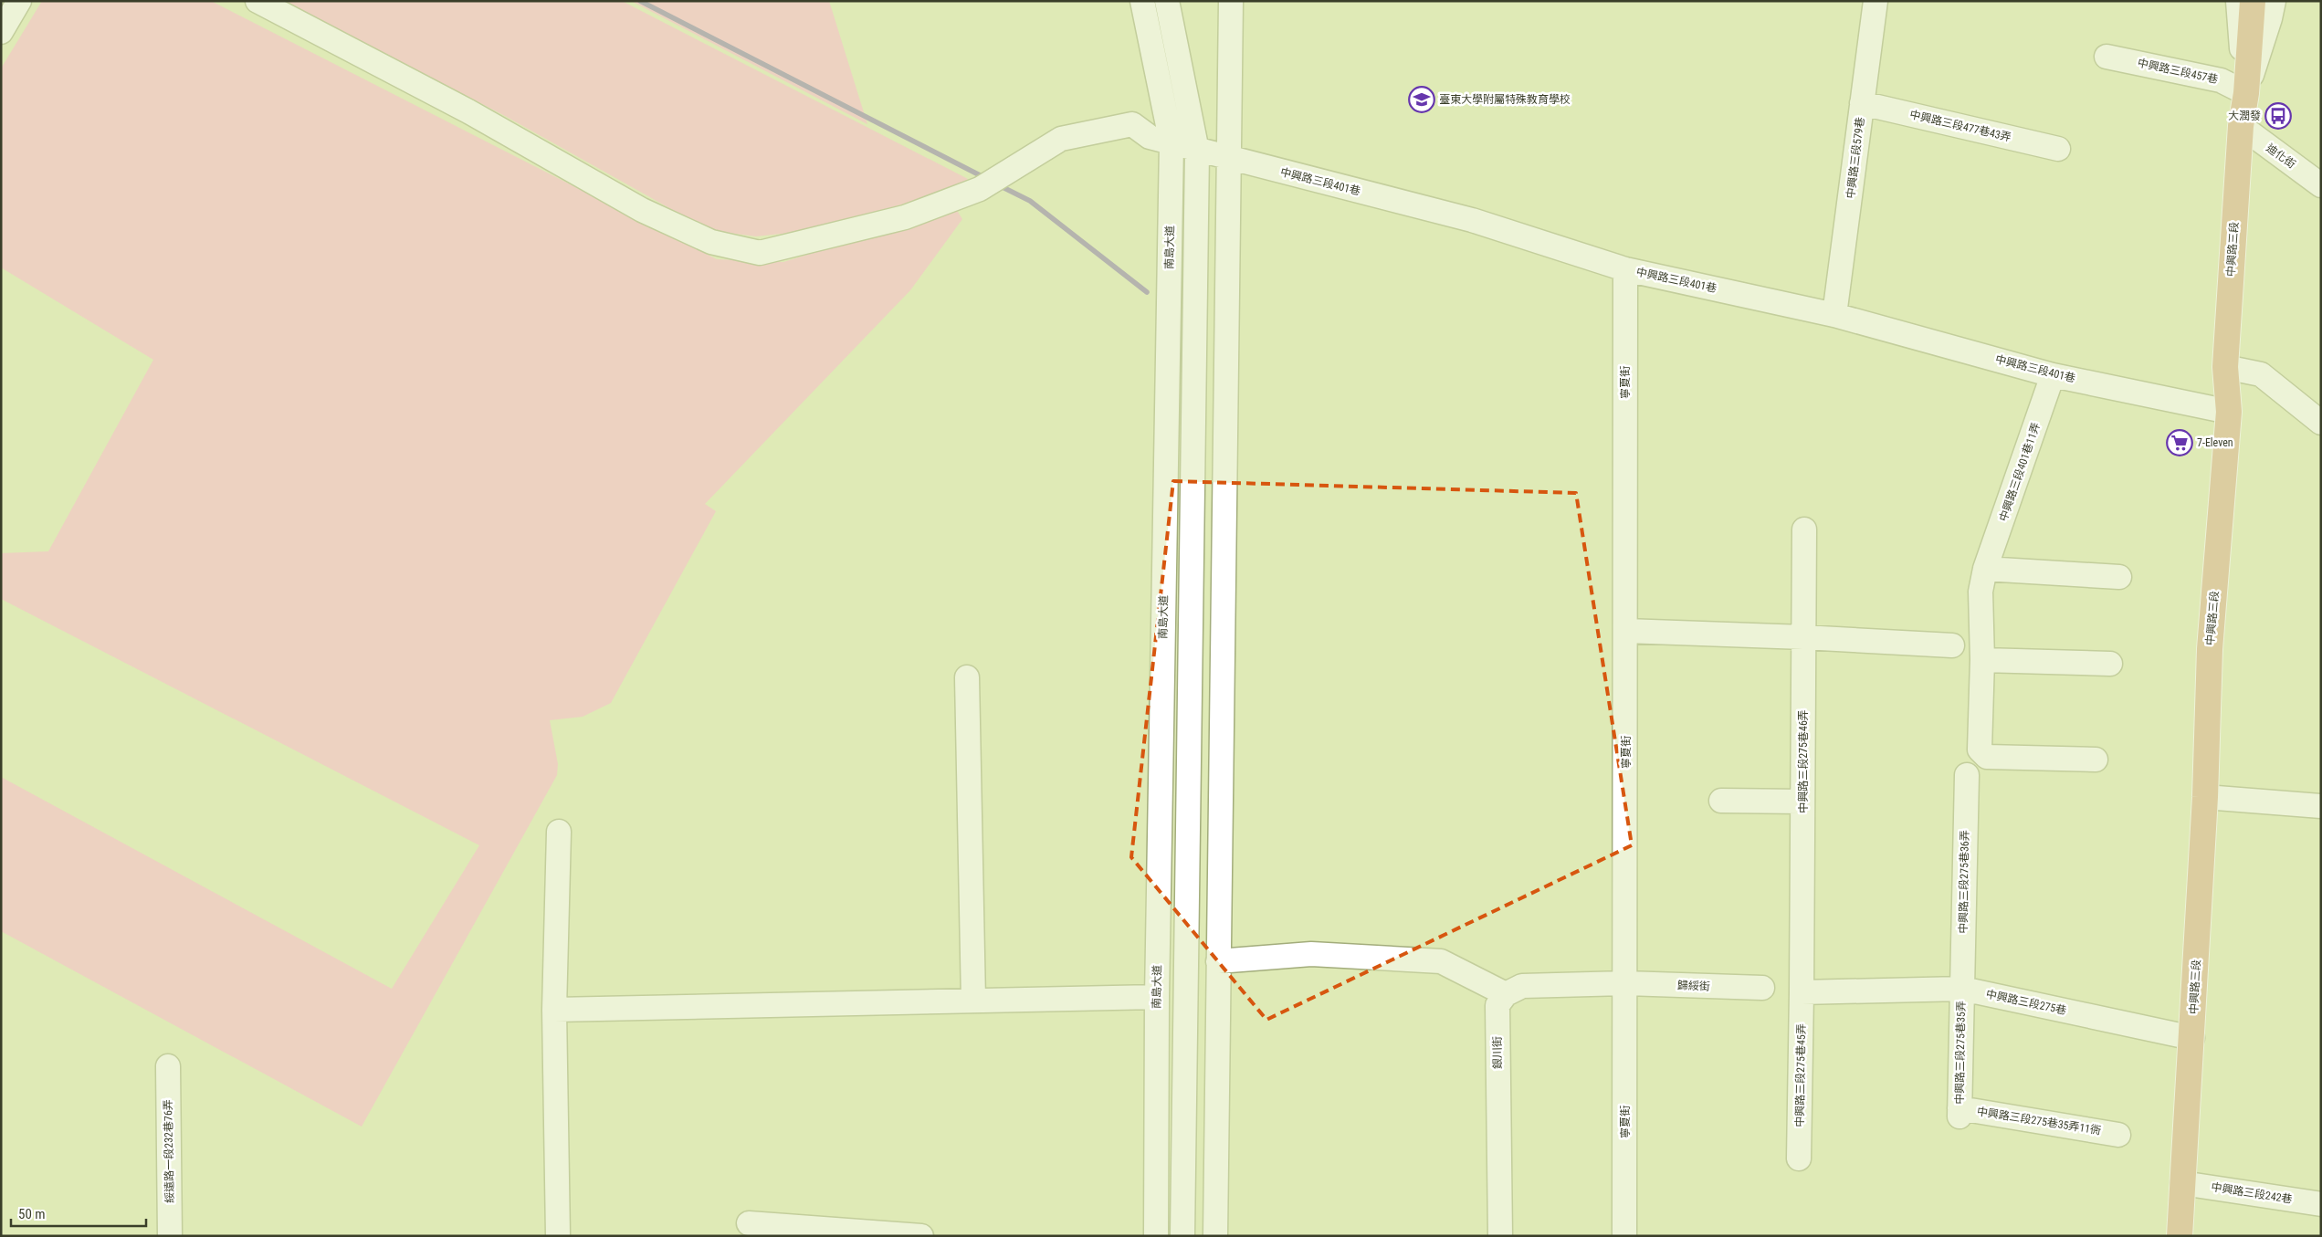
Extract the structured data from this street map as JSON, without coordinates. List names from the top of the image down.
{
  "streets": {
    "main road": ["中興路三段"],
    "street": [
      "中興路三段457巷",
      "中興路三段477巷43弄",
      "迪化街",
      "中興路三段579巷",
      "中興路三段401巷",
      "南島大道",
      "寧夏街",
      "中興路三段401巷11弄",
      "中興路三段275巷46弄",
      "中興路三段275巷36弄",
      "歸綏街",
      "中興路三段275巷",
      "銀川街",
      "中興路三段275巷35弄",
      "中興路三段275巷45弄",
      "中興路三段275巷35弄11衖",
      "綏遠路一段232巷76弄",
      "中興路三段242巷"
    ]
  },
  "crossings": [
    ["中興路三段457巷", "中興路三段"],
    ["中興路三段477巷43弄", "中興路三段579巷"],
    ["迪化街", "中興路三段"],
    ["中興路三段579巷", "中興路三段401巷"],
    ["中興路三段401巷", "南島大道"],
    ["中興路三段401巷", "中興路三段"],
    ["中興路三段401巷", "寧夏街"],
    ["中興路三段401巷", "中興路三段401巷11弄"],
    ["中興路三段", "中興路三段275巷"],
    ["中興路三段", "中興路三段242巷"],
    ["寧夏街", "歸綏街"],
    ["中興路三段275巷46弄", "中興路三段275巷"],
    ["中興路三段275巷46弄", "中興路三段275巷45弄"],
    ["中興路三段275巷36弄", "中興路三段275巷"],
    ["中興路三段275巷36弄", "中興路三段275巷35弄"],
    ["中興路三段275巷", "中興路三段275巷35弄"],
    ["中興路三段275巷", "中興路三段275巷45弄"],
    ["中興路三段275巷35弄", "中興路三段275巷35弄11衖"]
  ],
  "places": {
    "school or university": ["臺東大學附屬特殊教育學校"],
    "bus stop": ["大潤發"],
    "supermarket": ["7-Eleven"]
  },
  "scale_bar": "50 m"
}
